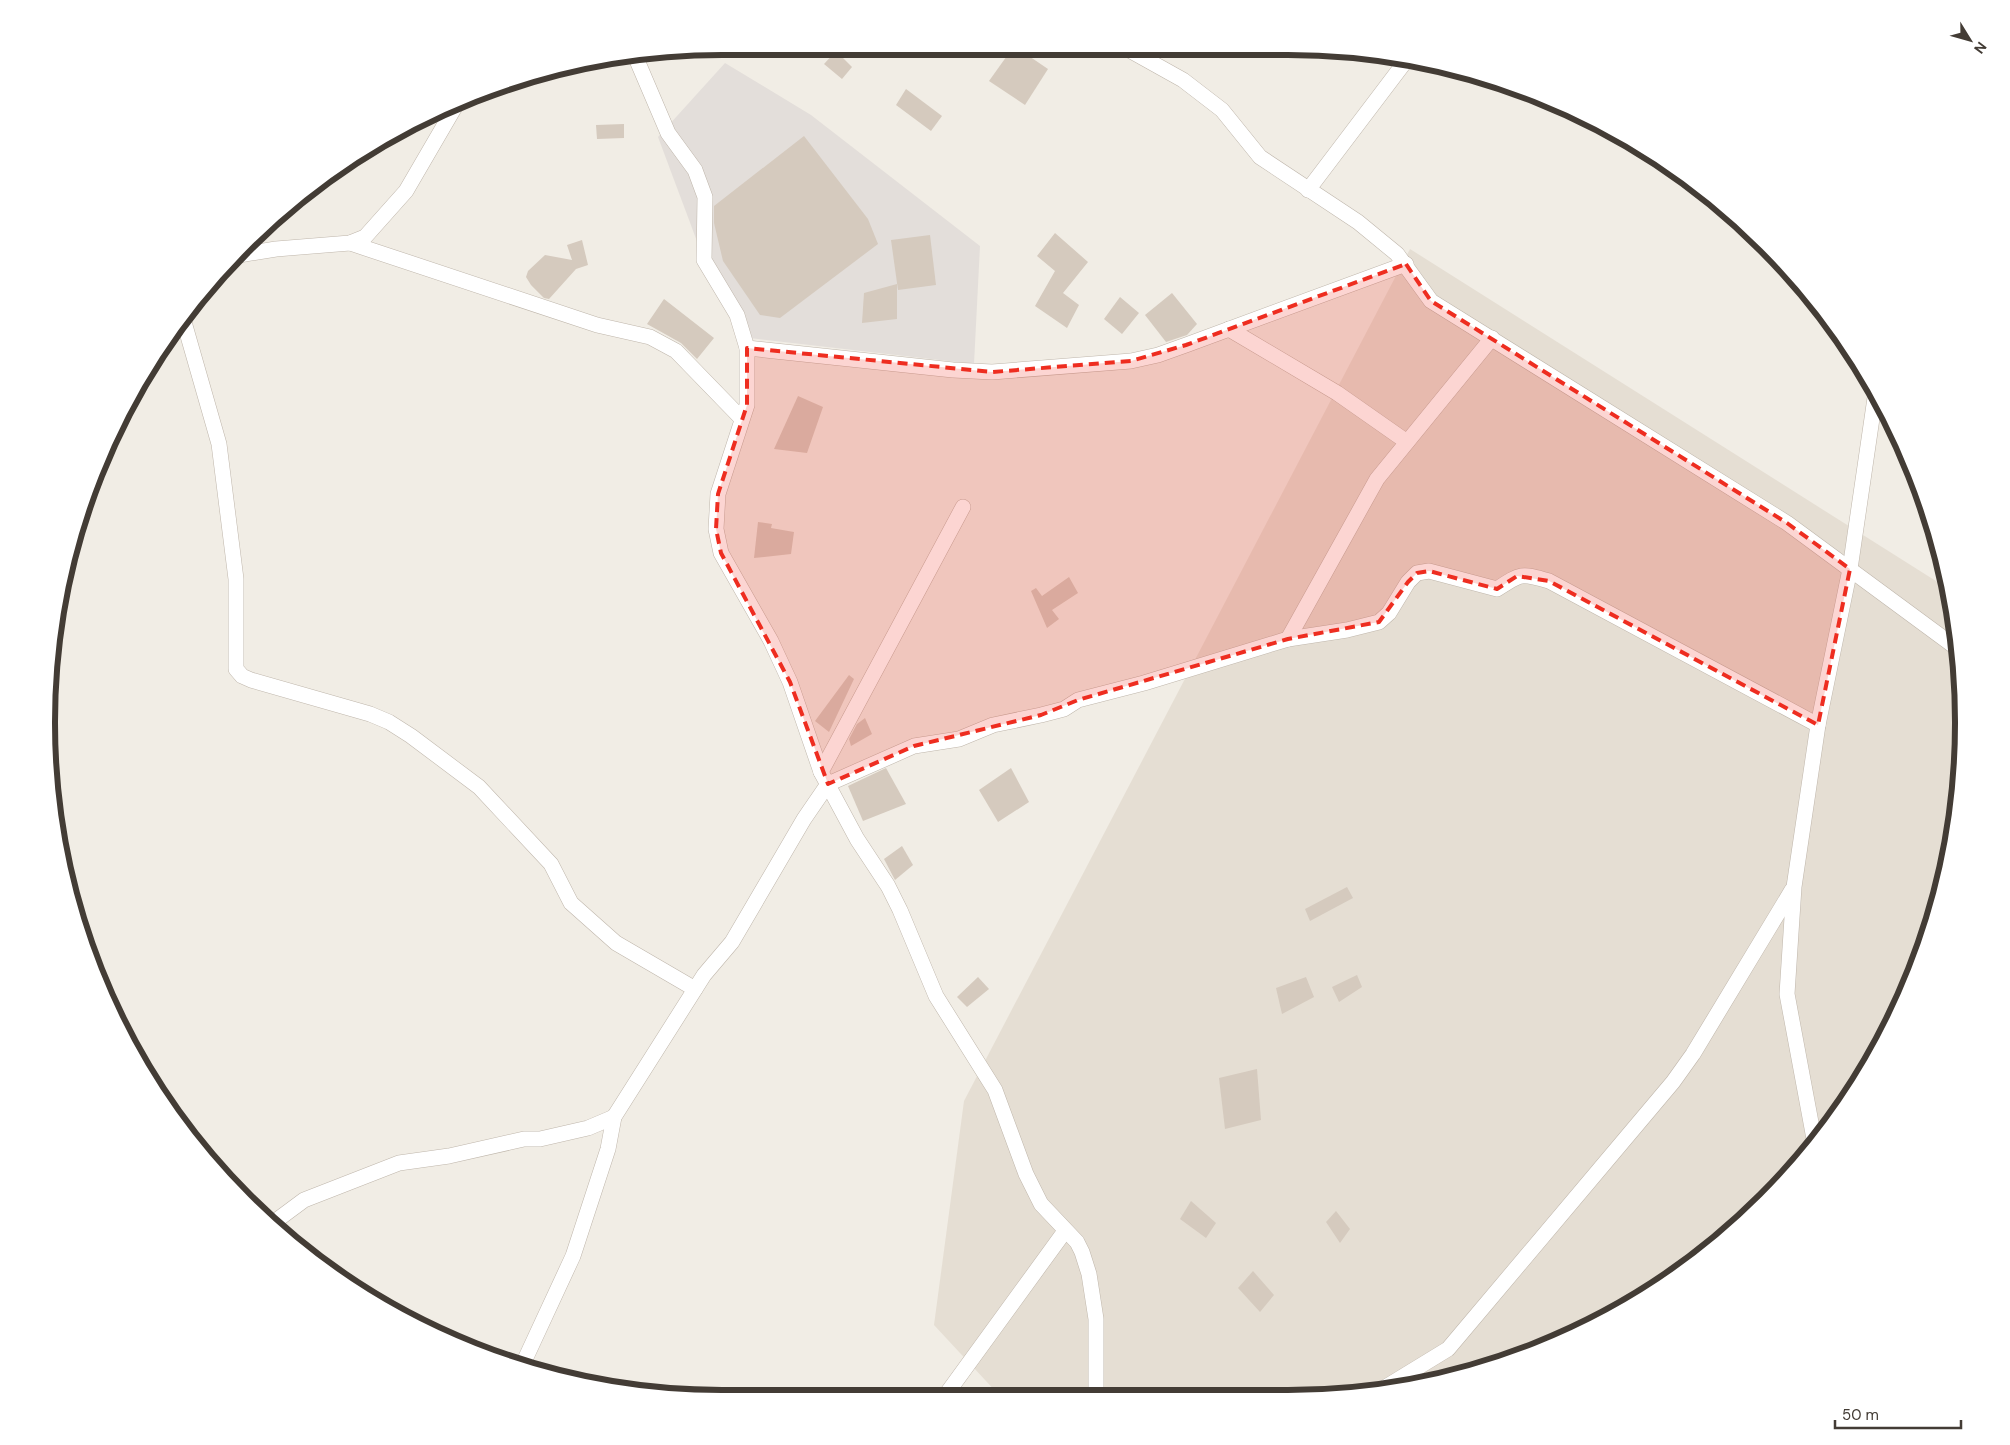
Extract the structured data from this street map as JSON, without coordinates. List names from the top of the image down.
{
  "scale_bar": "50 m",
  "north": "bottom right"
}
